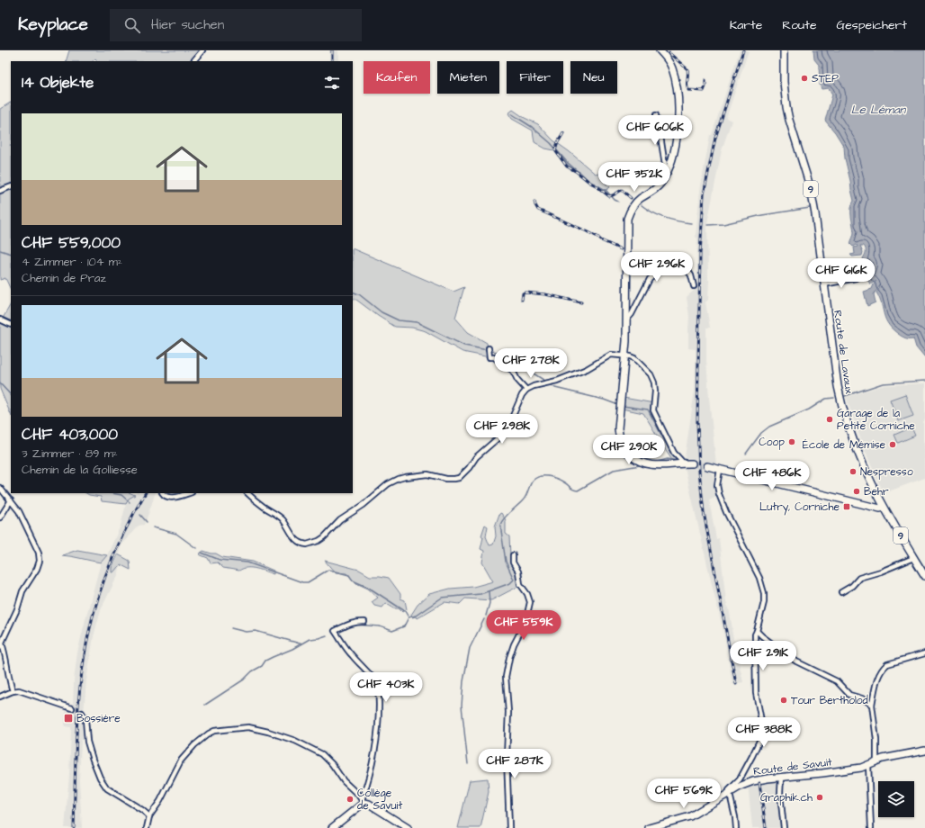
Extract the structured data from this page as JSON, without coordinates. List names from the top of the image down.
{
  "streets": {
    "street": ["9", "Route de Lavaux", "Route de Savuit"]
  },
  "water": ["Le Léman"],
  "places": {
    "other": [
      "STEP",
      "Garage de la Petite Corniche",
      "Coop",
      "École de Mémise",
      "Nespresso",
      "Behr",
      "Tour Bertholod",
      "Graphik.ch",
      "Collège de Savuit"
    ],
    "transit": ["Lutry, Corniche", "Bossière"]
  },
  "page": {
    "header": "Keyplace",
    "search": "Hier suchen",
    "nav": ["Karte", "Route", "Gespeichert"],
    "chip": [
      "Kaufen",
      "Mieten",
      "Filter",
      "Neu"
    ],
    "heading": "14 Objekte",
    "list": [
      {
        "name": "CHF 559,000",
        "note": "4 Zimmer · 104 m² · Chemin de Praz"
      },
      {
        "name": "CHF 403,000",
        "note": "3 Zimmer · 89 m² · Chemin de la Golliesse"
      }
    ],
    "price": [
      "CHF 606K",
      "CHF 352K",
      "CHF 296K",
      "CHF 616K",
      "CHF 278K",
      "CHF 298K",
      "CHF 290K",
      "CHF 486K",
      "CHF 559K",
      "CHF 291K",
      "CHF 403K",
      "CHF 388K",
      "CHF 287K",
      "CHF 569K"
    ]
  }
}
